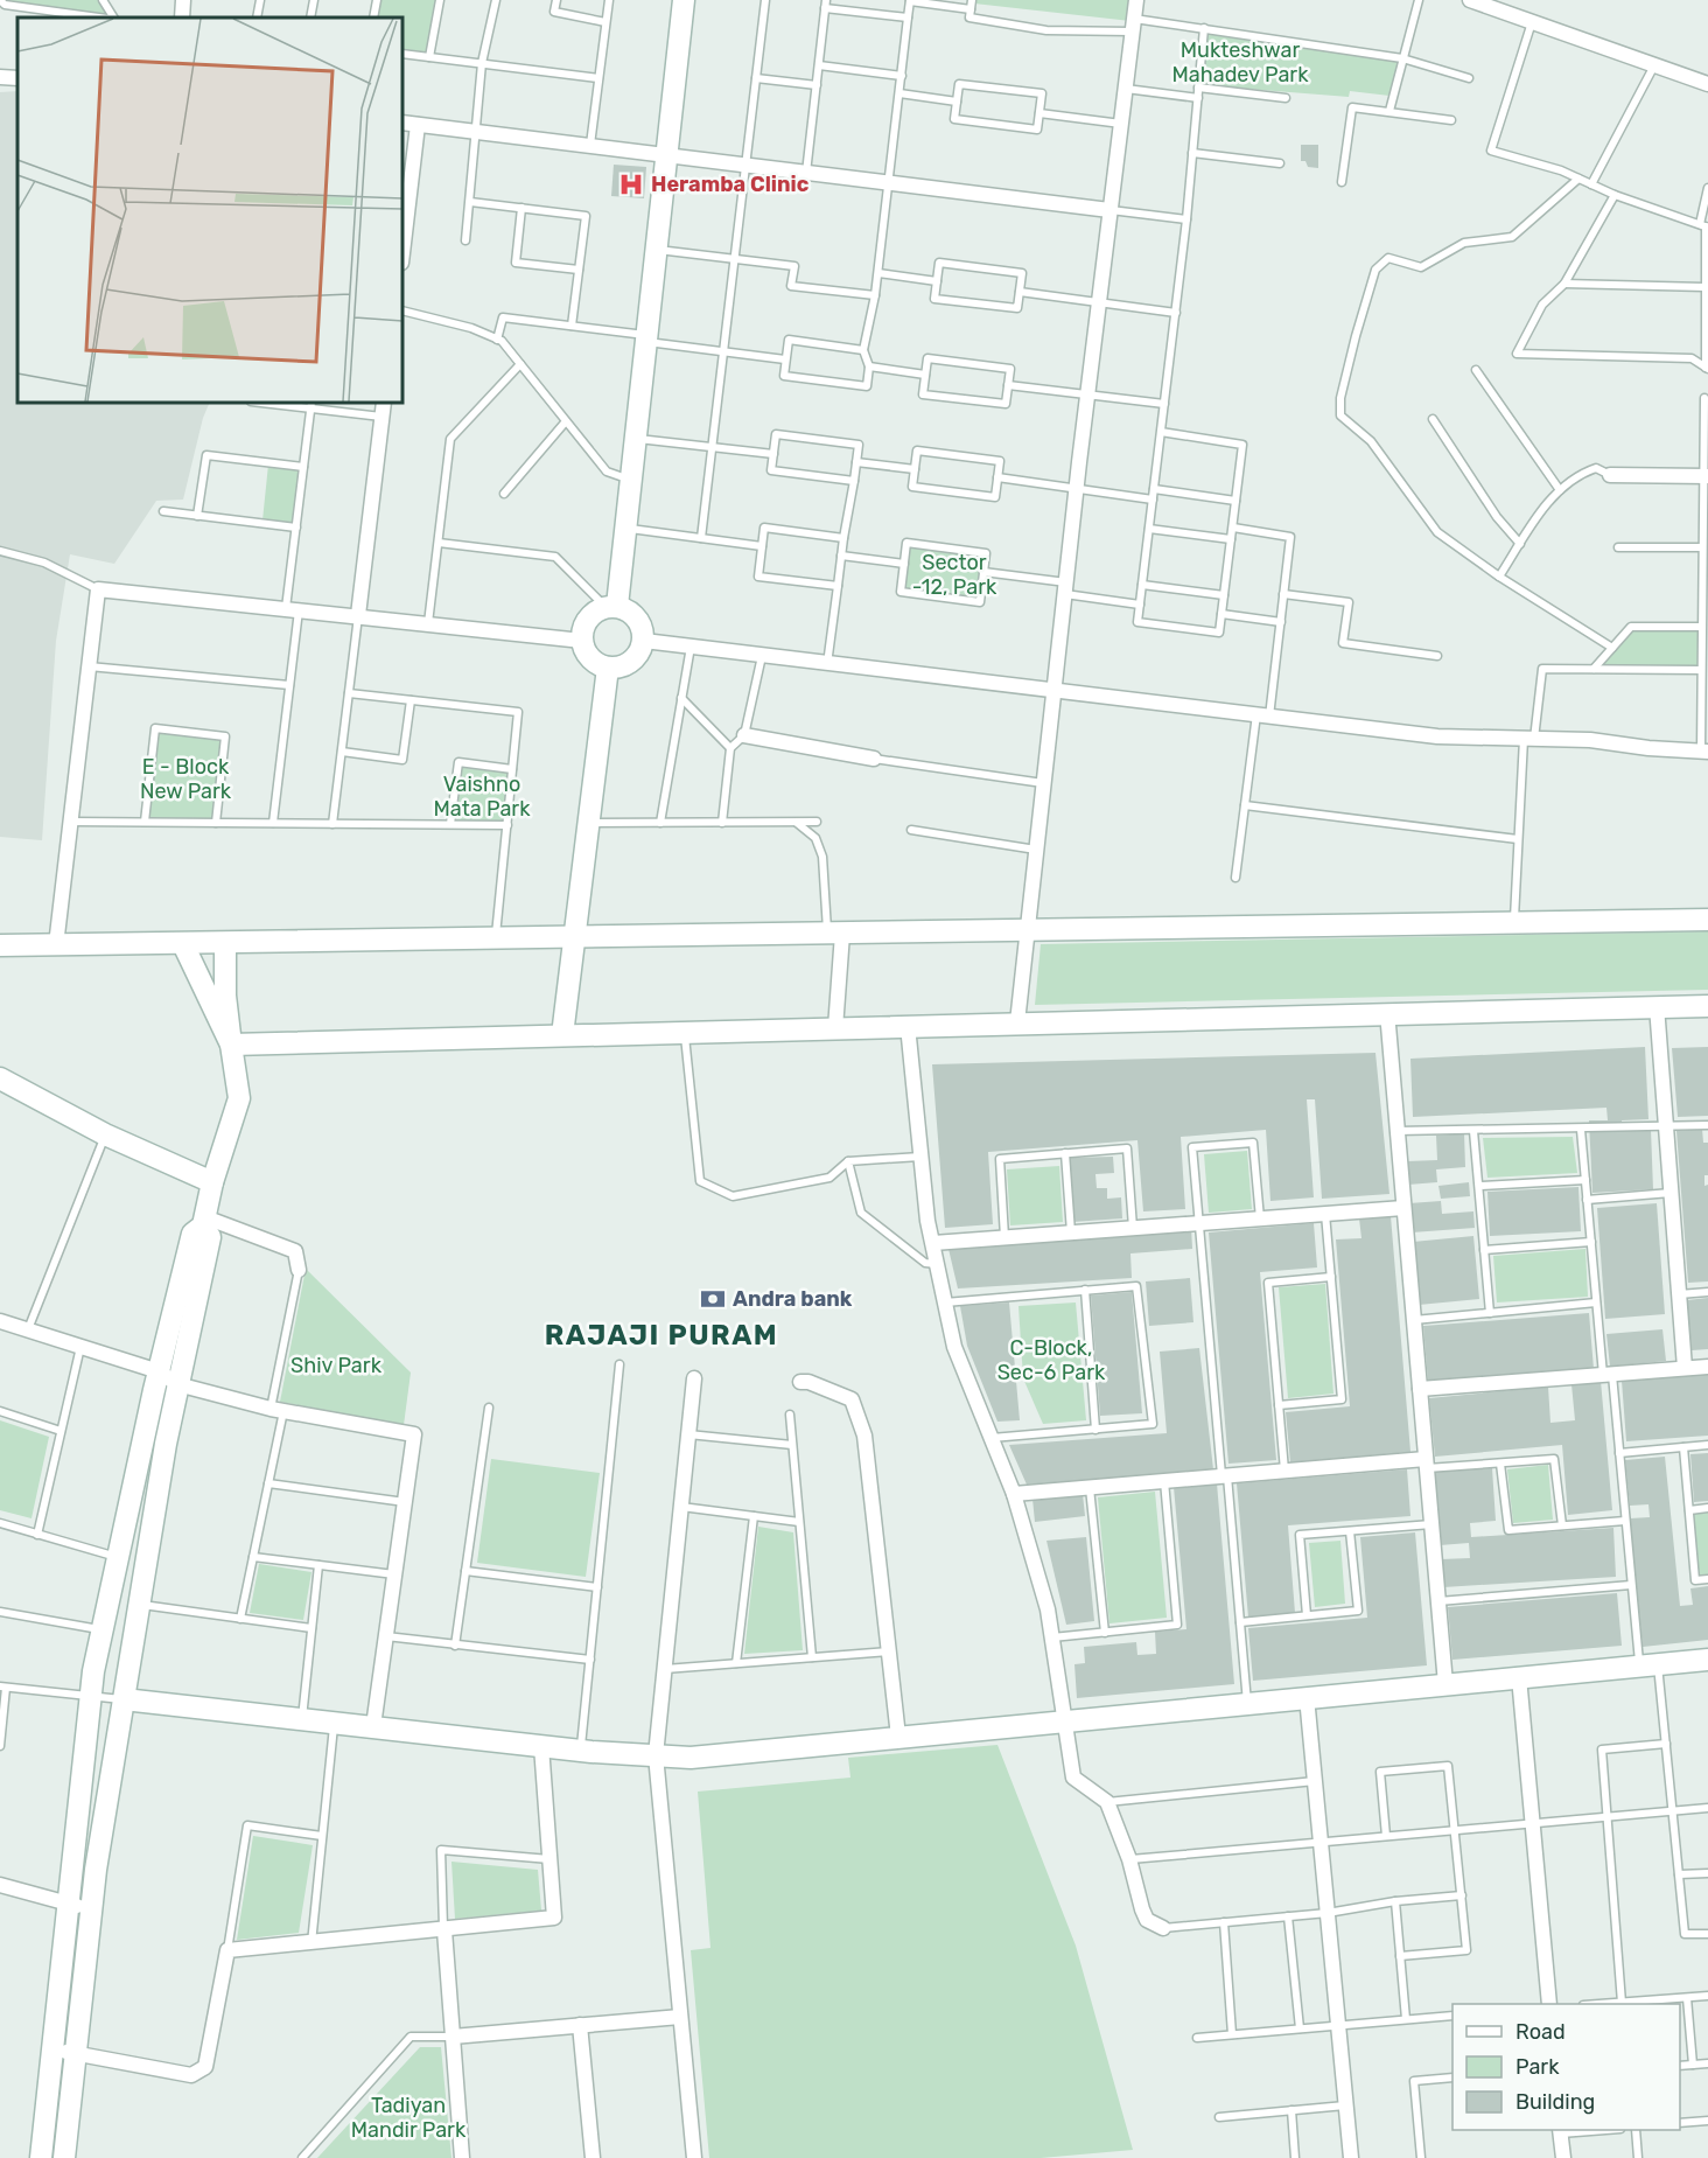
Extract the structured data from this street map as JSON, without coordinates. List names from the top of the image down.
{
  "districts": ["RAJAJI PURAM"],
  "parks": [
    "Mukteshwar Mahadev Park",
    "Sector -12, Park",
    "E - Block New Park",
    "Vaishno Mata Park",
    "C-Block, Sec-6 Park",
    "Shiv Park",
    "Tadiyan Mandir Park"
  ],
  "places": {
    "hospital": ["Heramba Clinic"],
    "bank": ["Andra bank"]
  },
  "legend": ["Road", "Park", "Building"]
}
